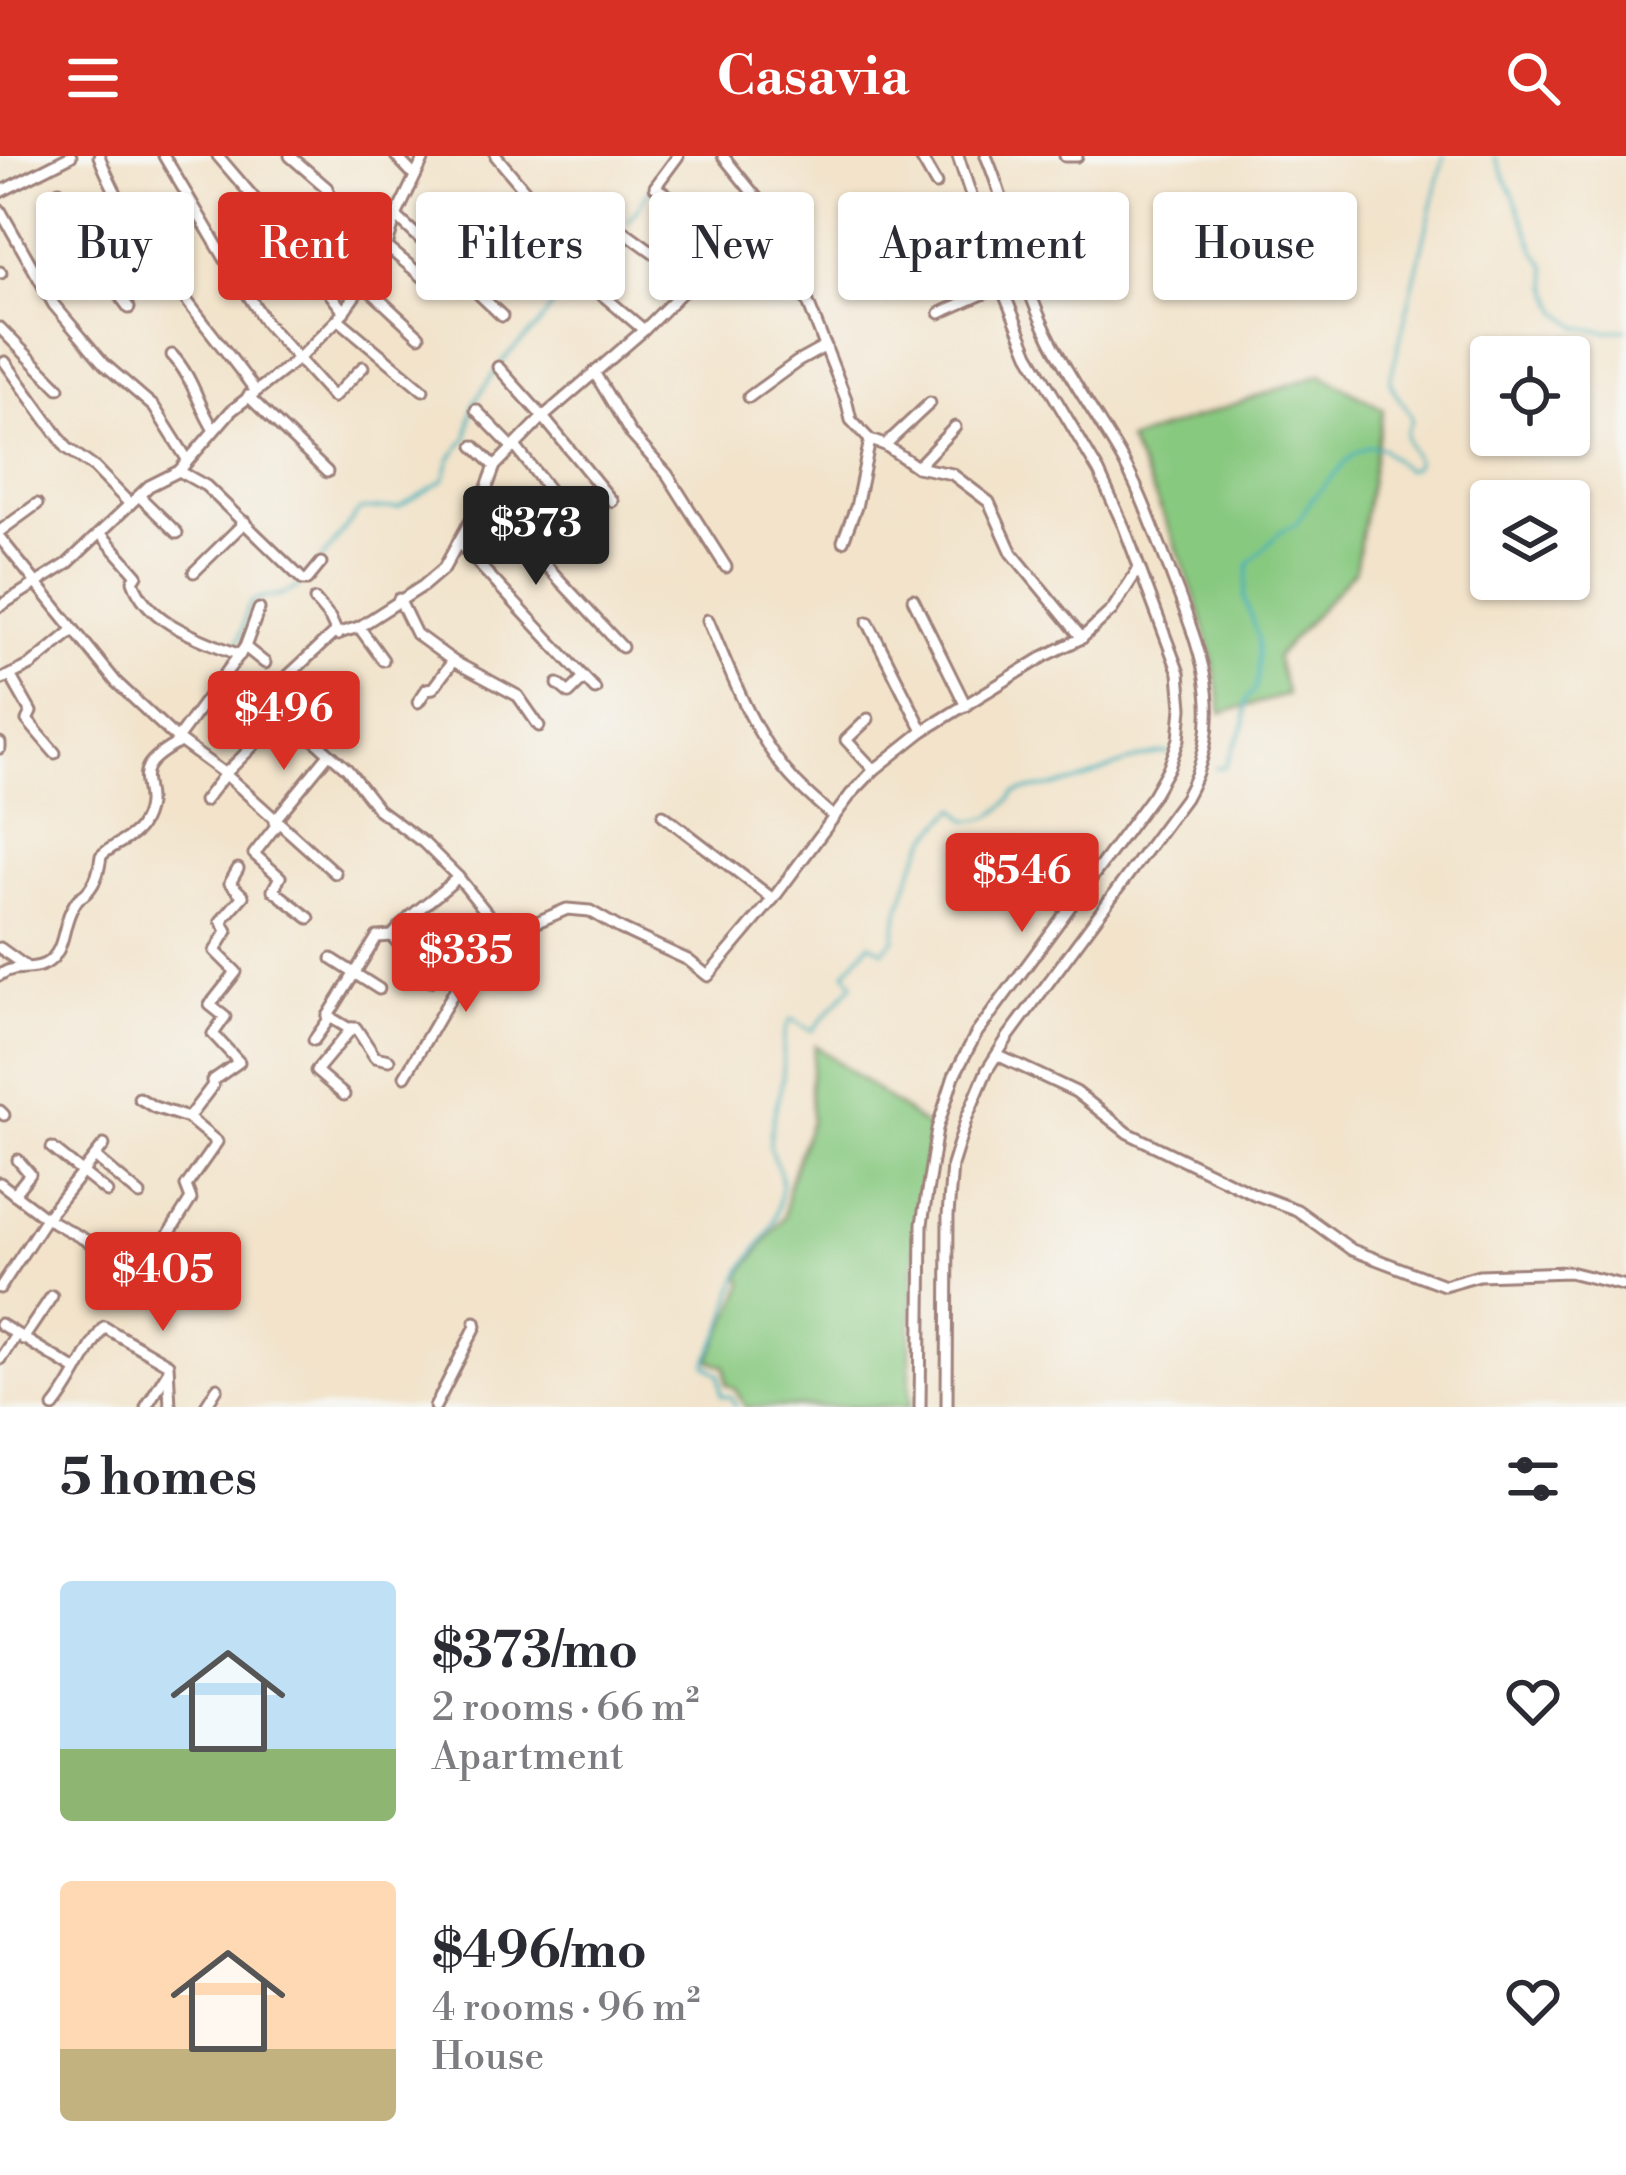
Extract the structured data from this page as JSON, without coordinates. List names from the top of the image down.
{
  "page": {
    "header": "Casavia",
    "chip": [
      "Buy",
      "Rent",
      "Filters",
      "New",
      "Apartment",
      "House"
    ],
    "price": [
      "$373",
      "$496",
      "$546",
      "$335",
      "$405"
    ],
    "heading": "5 homes",
    "list": [
      {
        "name": "$373/mo",
        "note": "2 rooms · 66 m² · Apartment"
      },
      {
        "name": "$496/mo",
        "note": "4 rooms · 96 m² · House"
      }
    ]
  }
}
